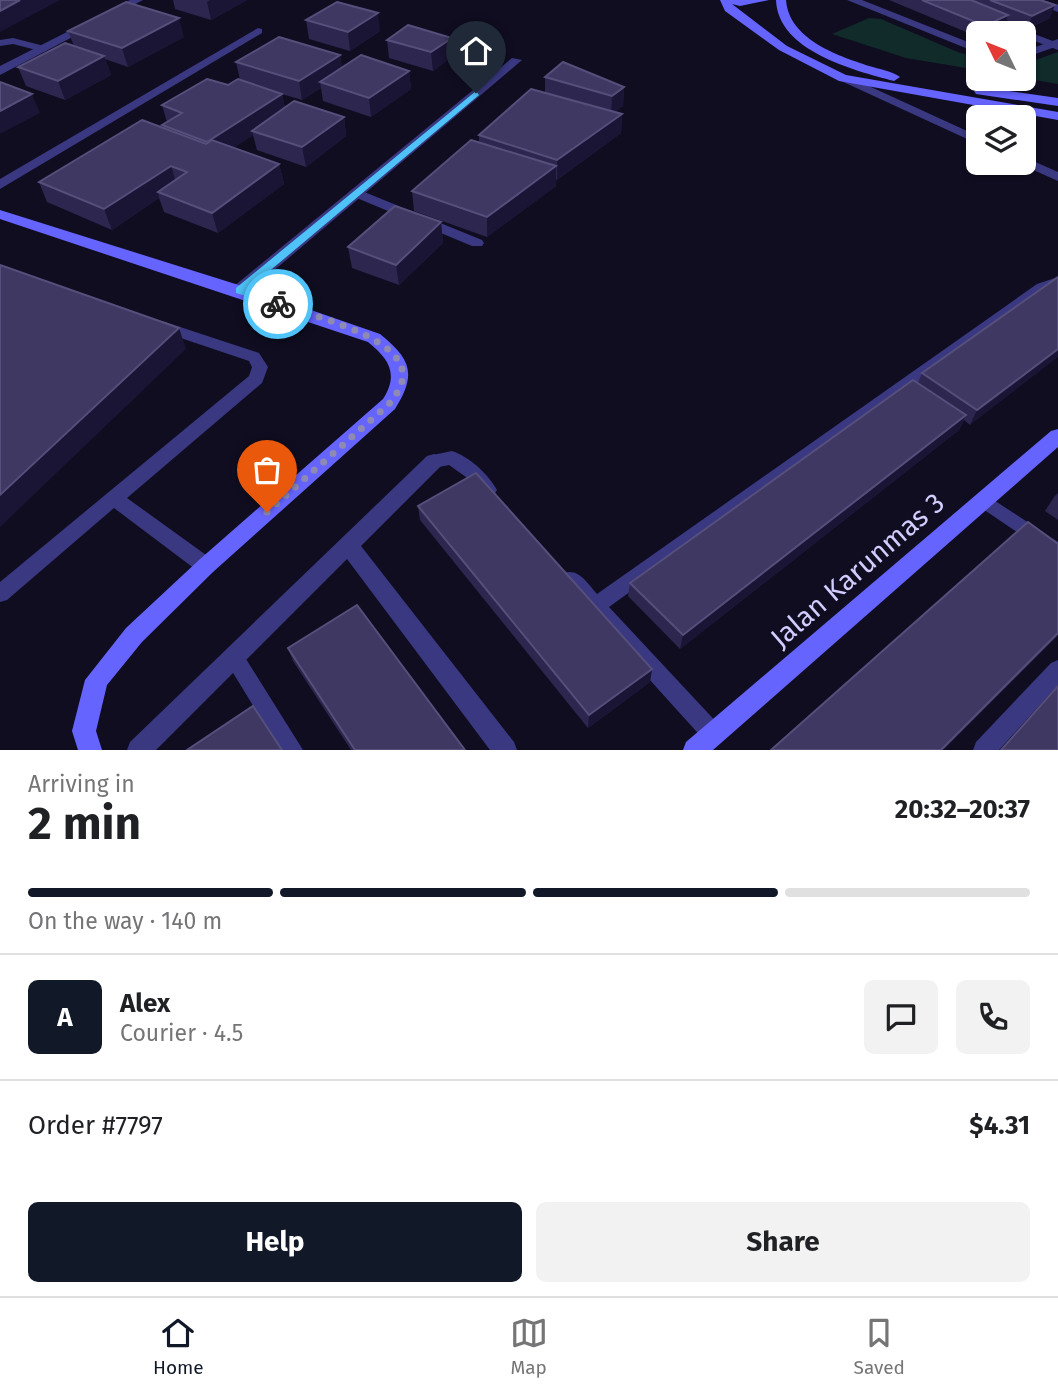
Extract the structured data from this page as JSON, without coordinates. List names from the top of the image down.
{
  "streets": {
    "street": ["Jalan Karunmas 3"]
  },
  "north": "top left",
  "page": {
    "heading": ["2 min", "Arriving in", "20:32–20:37"],
    "panel": [
      "Alex",
      "Courier · 4.5",
      "Order #7797",
      "$4.31"
    ],
    "bar": "On the way · 140 m",
    "round": "A",
    "buttons": ["Help", "Share"],
    "tabs": ["Home", "Map", "Saved"]
  }
}
